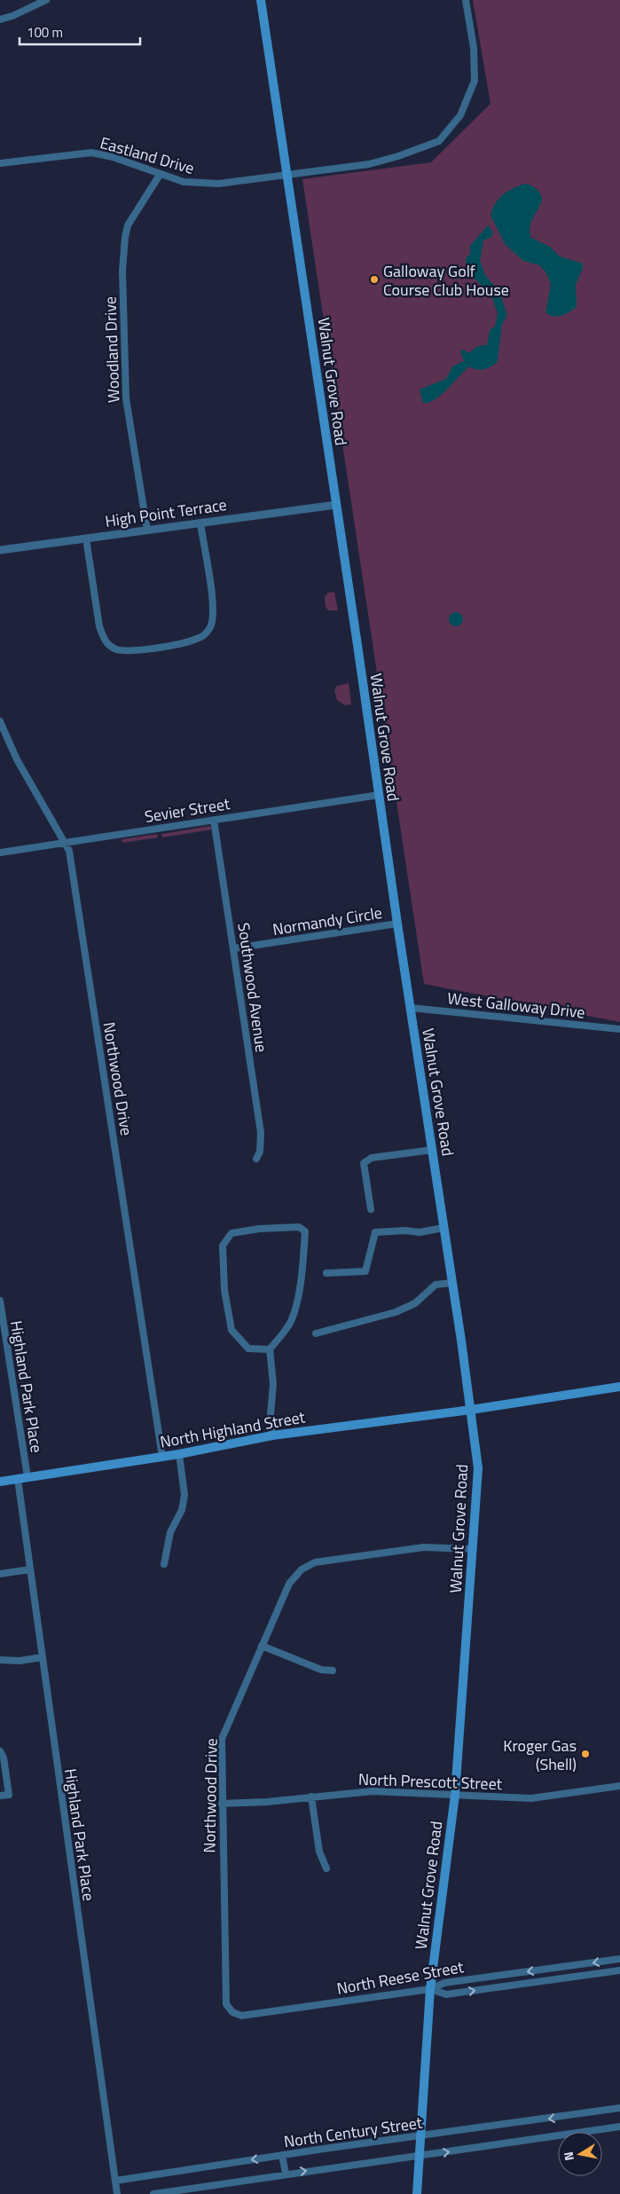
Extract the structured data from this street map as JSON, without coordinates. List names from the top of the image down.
{
  "streets": {
    "main road": ["Walnut Grove Road", "North Highland Street"],
    "street": [
      "Eastland Drive",
      "Woodland Drive",
      "High Point Terrace",
      "Sevier Street",
      "Normandy Circle",
      "Southwood Avenue",
      "West Galloway Drive",
      "Northwood Drive",
      "Highland Park Place",
      "North Prescott Street",
      "North Reese Street",
      "North Century Street"
    ]
  },
  "crossings": [
    ["Eastland Drive", "Woodland Drive"],
    ["Eastland Drive", "Walnut Grove Road"],
    ["Woodland Drive", "High Point Terrace"],
    ["Walnut Grove Road", "High Point Terrace"],
    ["Walnut Grove Road", "Sevier Street"],
    ["Walnut Grove Road", "Normandy Circle"],
    ["Walnut Grove Road", "West Galloway Drive"],
    ["Walnut Grove Road", "Northwood Drive"],
    ["Walnut Grove Road", "North Highland Street"],
    ["Walnut Grove Road", "North Prescott Street"],
    ["Walnut Grove Road", "North Reese Street"],
    ["Walnut Grove Road", "North Century Street"],
    ["Sevier Street", "Southwood Avenue"],
    ["Sevier Street", "Northwood Drive"],
    ["Normandy Circle", "Southwood Avenue"],
    ["Northwood Drive", "North Highland Street"],
    ["Northwood Drive", "North Prescott Street"],
    ["Northwood Drive", "North Reese Street"],
    ["Highland Park Place", "North Highland Street"],
    ["Highland Park Place", "North Century Street"]
  ],
  "places": ["Galloway Golf Course Club House", "Kroger Gas (Shell)"],
  "scale_bar": "100 m",
  "north": "left"
}
